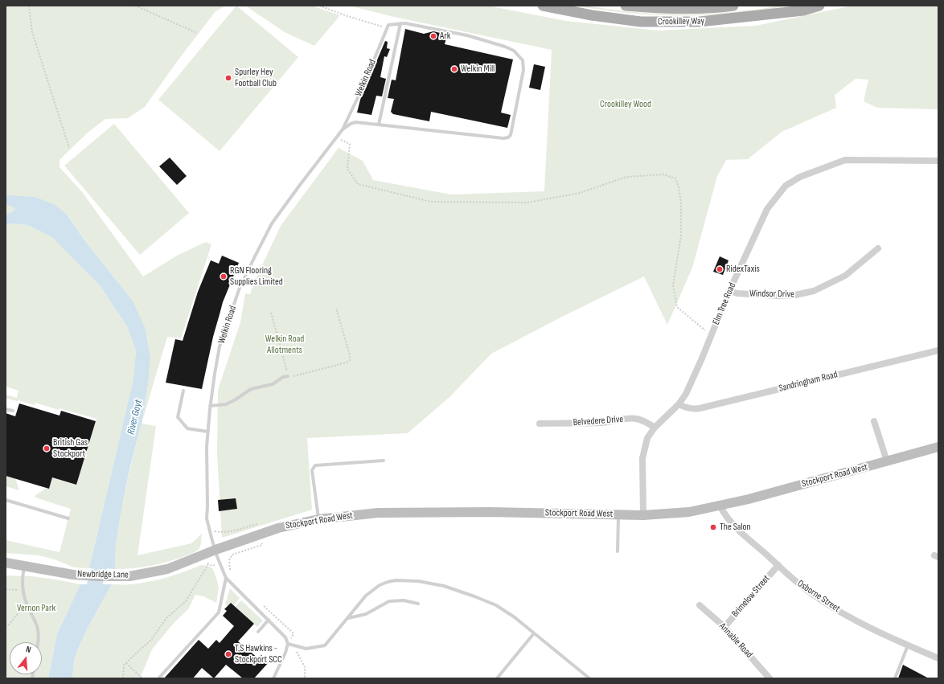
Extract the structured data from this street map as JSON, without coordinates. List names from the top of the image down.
{
  "streets": {
    "main road": ["Crookilley Way", "Stockport Road West", "Newbridge Lane"],
    "street": [
      "Windsor Drive",
      "Elm Tree Road",
      "Sandringham Road",
      "Belvedere Drive",
      "Brimelow Street",
      "Osborne Street",
      "Annable Road"
    ],
    "lane": ["Welkin Road"]
  },
  "crossings": [
    ["Welkin Road", "Stockport Road West"],
    ["Welkin Road", "Newbridge Lane"],
    ["Windsor Drive", "Elm Tree Road"],
    ["Elm Tree Road", "Sandringham Road"],
    ["Elm Tree Road", "Belvedere Drive"],
    ["Elm Tree Road", "Stockport Road West"],
    ["Stockport Road West", "Newbridge Lane"],
    ["Stockport Road West", "Osborne Street"],
    ["Brimelow Street", "Osborne Street"],
    ["Brimelow Street", "Annable Road"]
  ],
  "water": ["River Goyt"],
  "parks": ["Crookilley Wood", "Welkin Road Allotments", "Vernon Park"],
  "places": [
    "Ark",
    "Welkin Mill",
    "Spurley Hey Football Club",
    "RidexTaxis",
    "RGN Flooring Supplies Limited",
    "British Gas Stockport",
    "The Salon",
    "T.S Hawkins - Stockport SCC"
  ],
  "north": "top"
}
